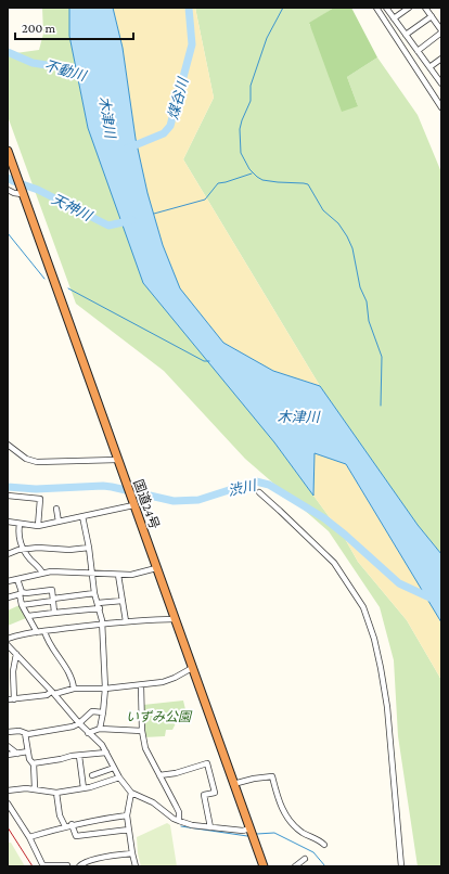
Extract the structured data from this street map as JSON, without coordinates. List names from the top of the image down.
{
  "streets": {
    "highway": ["国道24号"]
  },
  "water": [
    "不動川",
    "煤谷川",
    "木津川",
    "天神川",
    "渋川"
  ],
  "parks": ["いずみ公園"],
  "scale_bar": "200 m"
}
